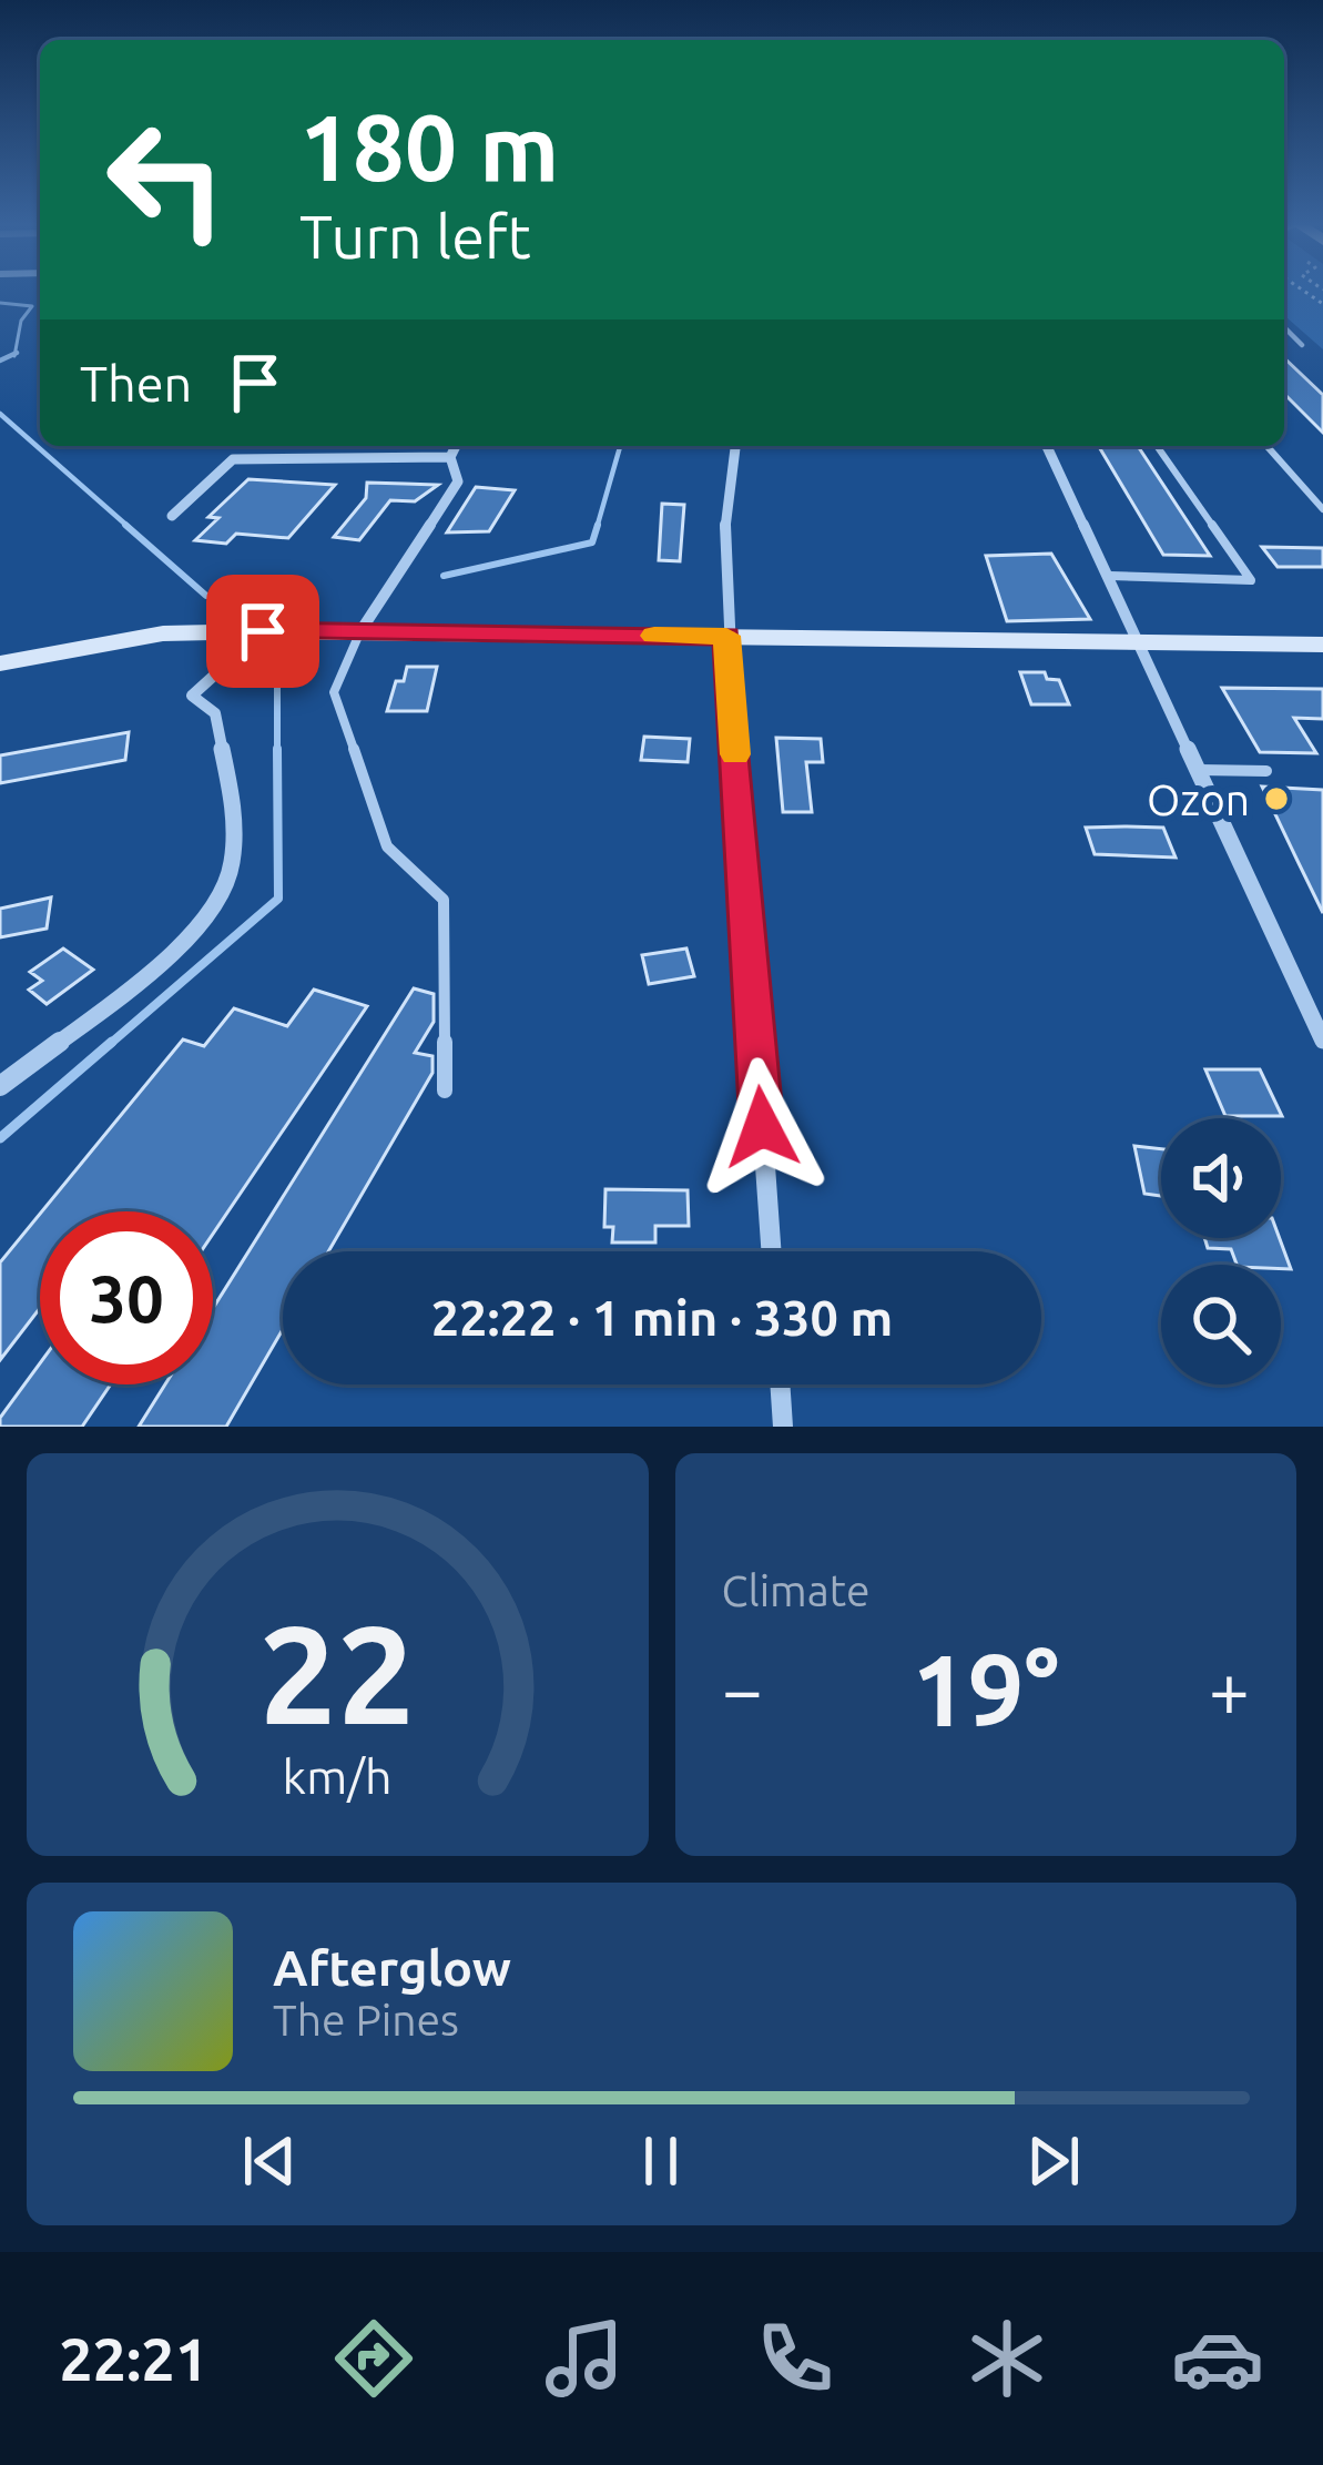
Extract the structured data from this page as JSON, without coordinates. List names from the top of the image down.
{
  "places": ["Ozon"],
  "page": {
    "turn": ["180 m", "Turn left"],
    "then": "Then",
    "limit": "30",
    "trip": "22:22 · 1 min · 330 m",
    "tile": "Climate",
    "heat": ["−", "19°", "+"],
    "song": ["Afterglow", "The Pines"],
    "tabs": "22:21",
    "gauge": ["22", "km/h"]
  }
}
